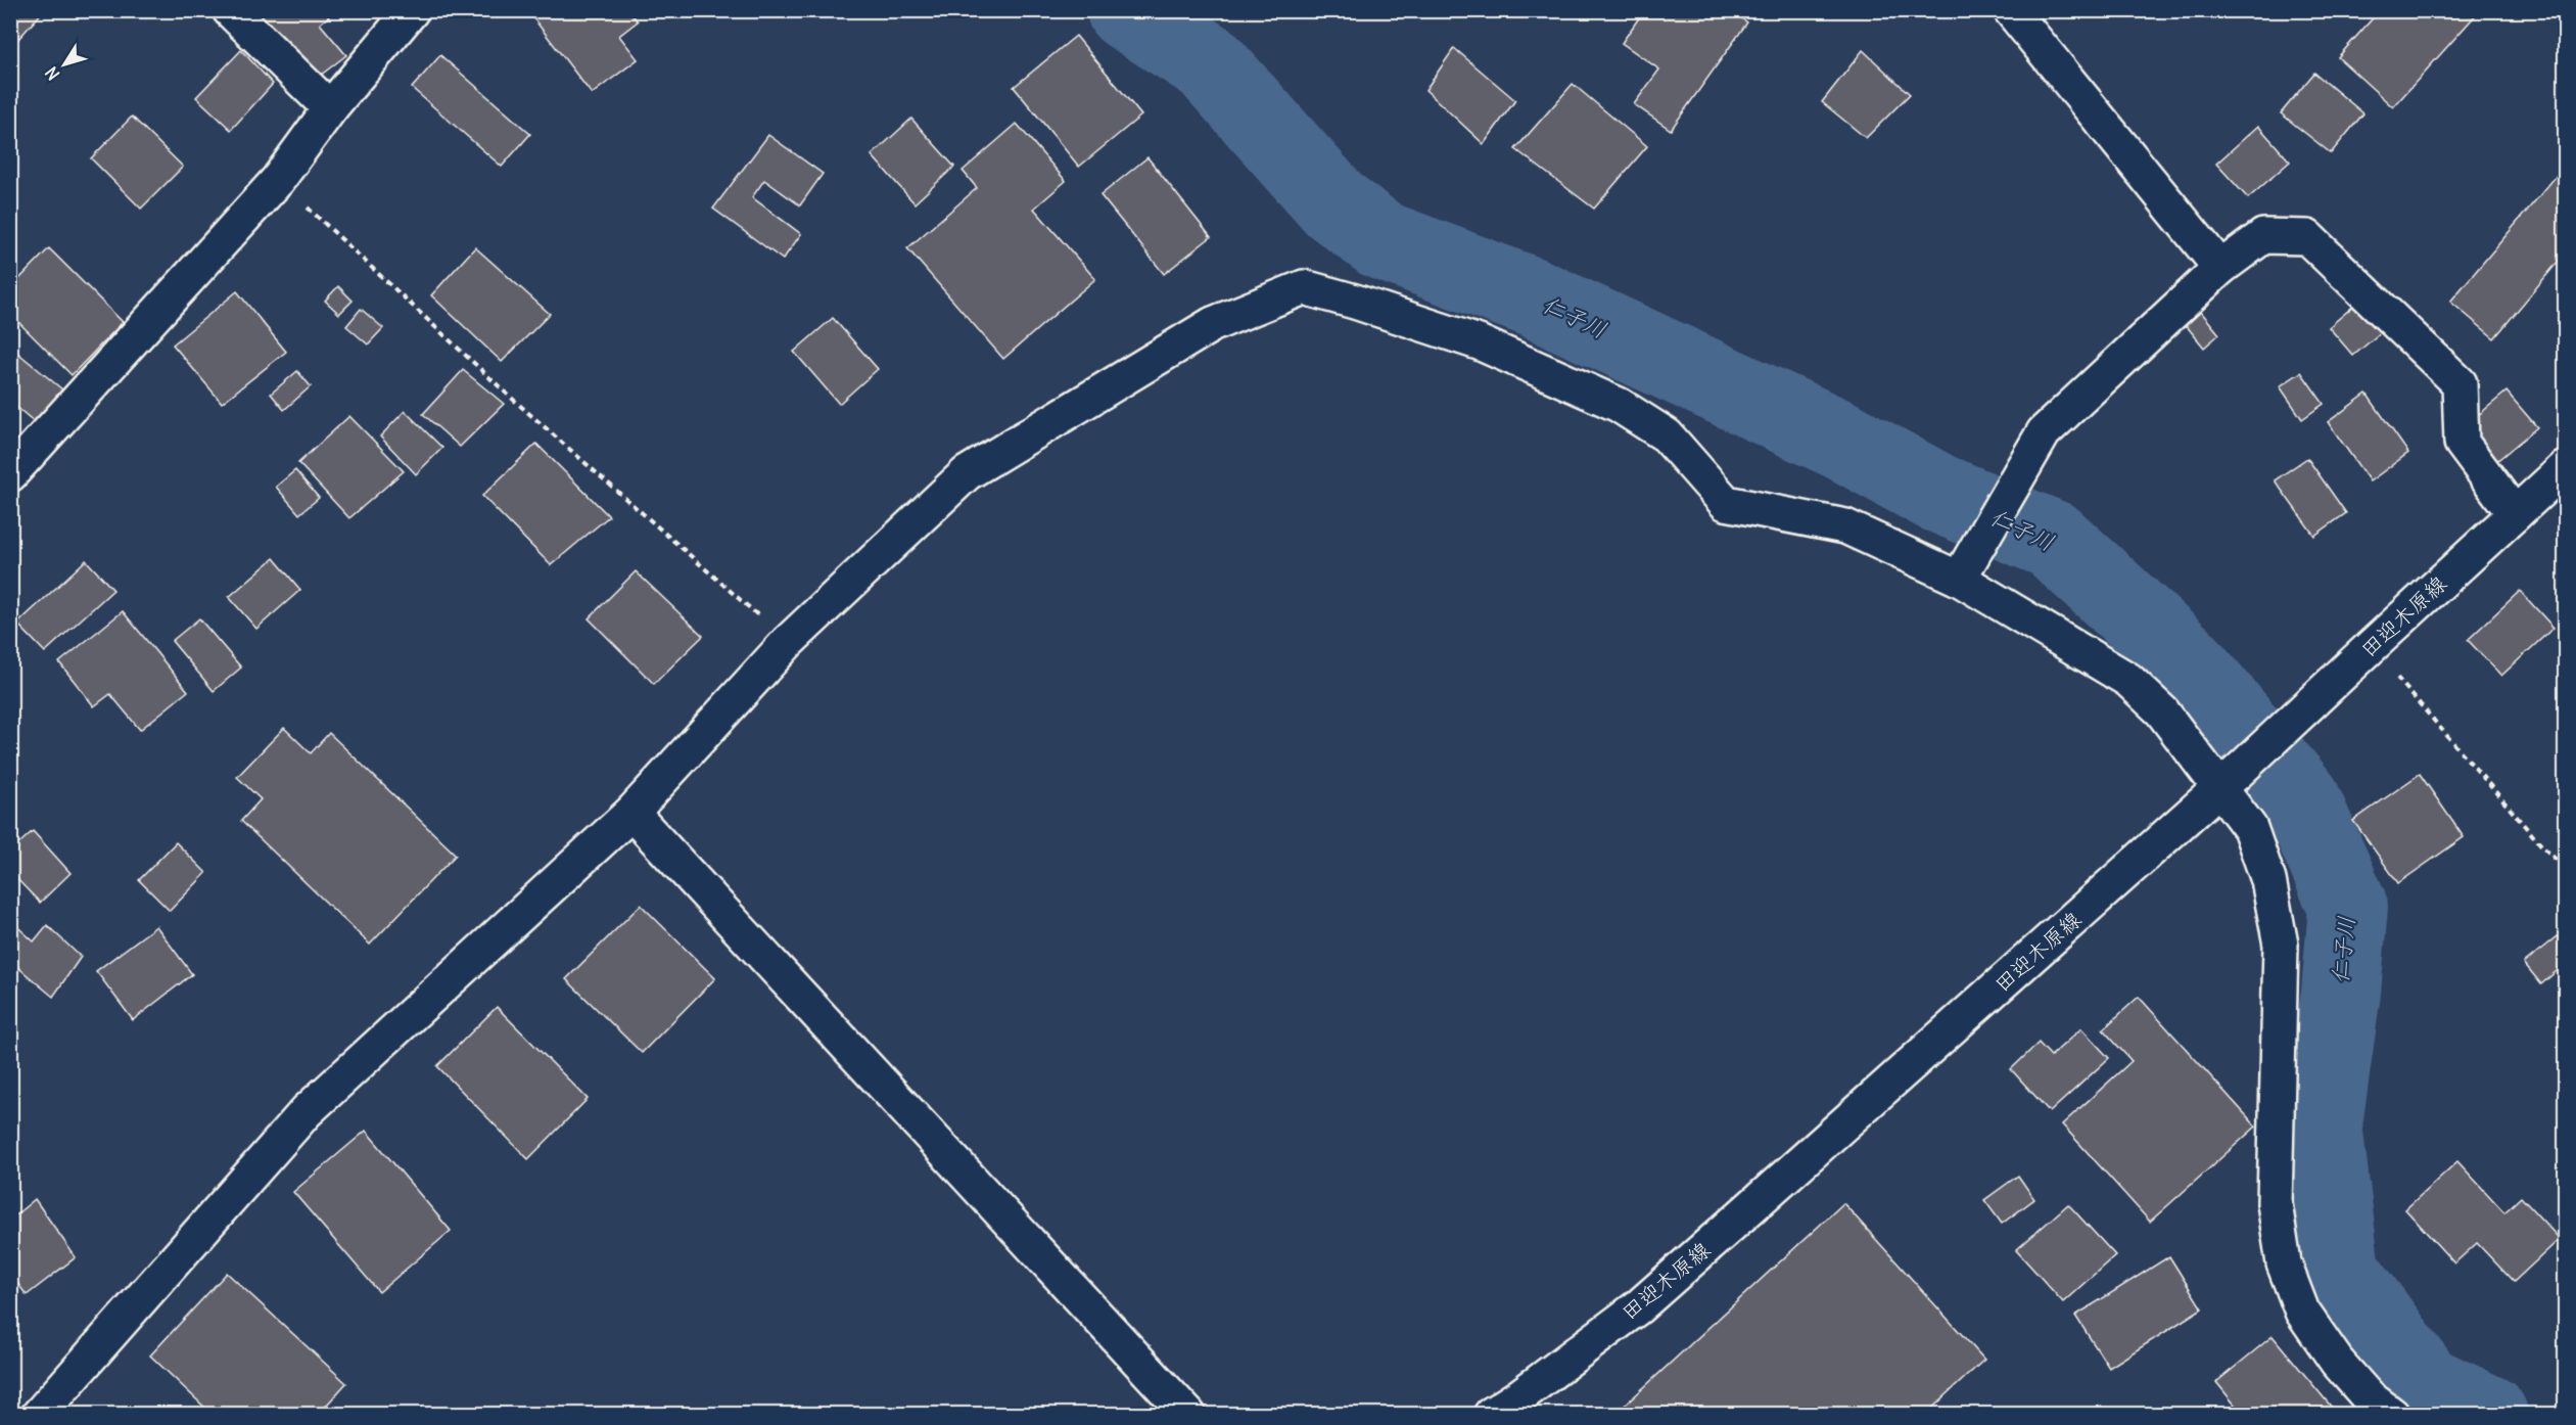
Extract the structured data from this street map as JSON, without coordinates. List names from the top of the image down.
{
  "streets": {
    "street": ["田迎木原線"]
  },
  "water": ["仁子川"],
  "north": "bottom left"
}
